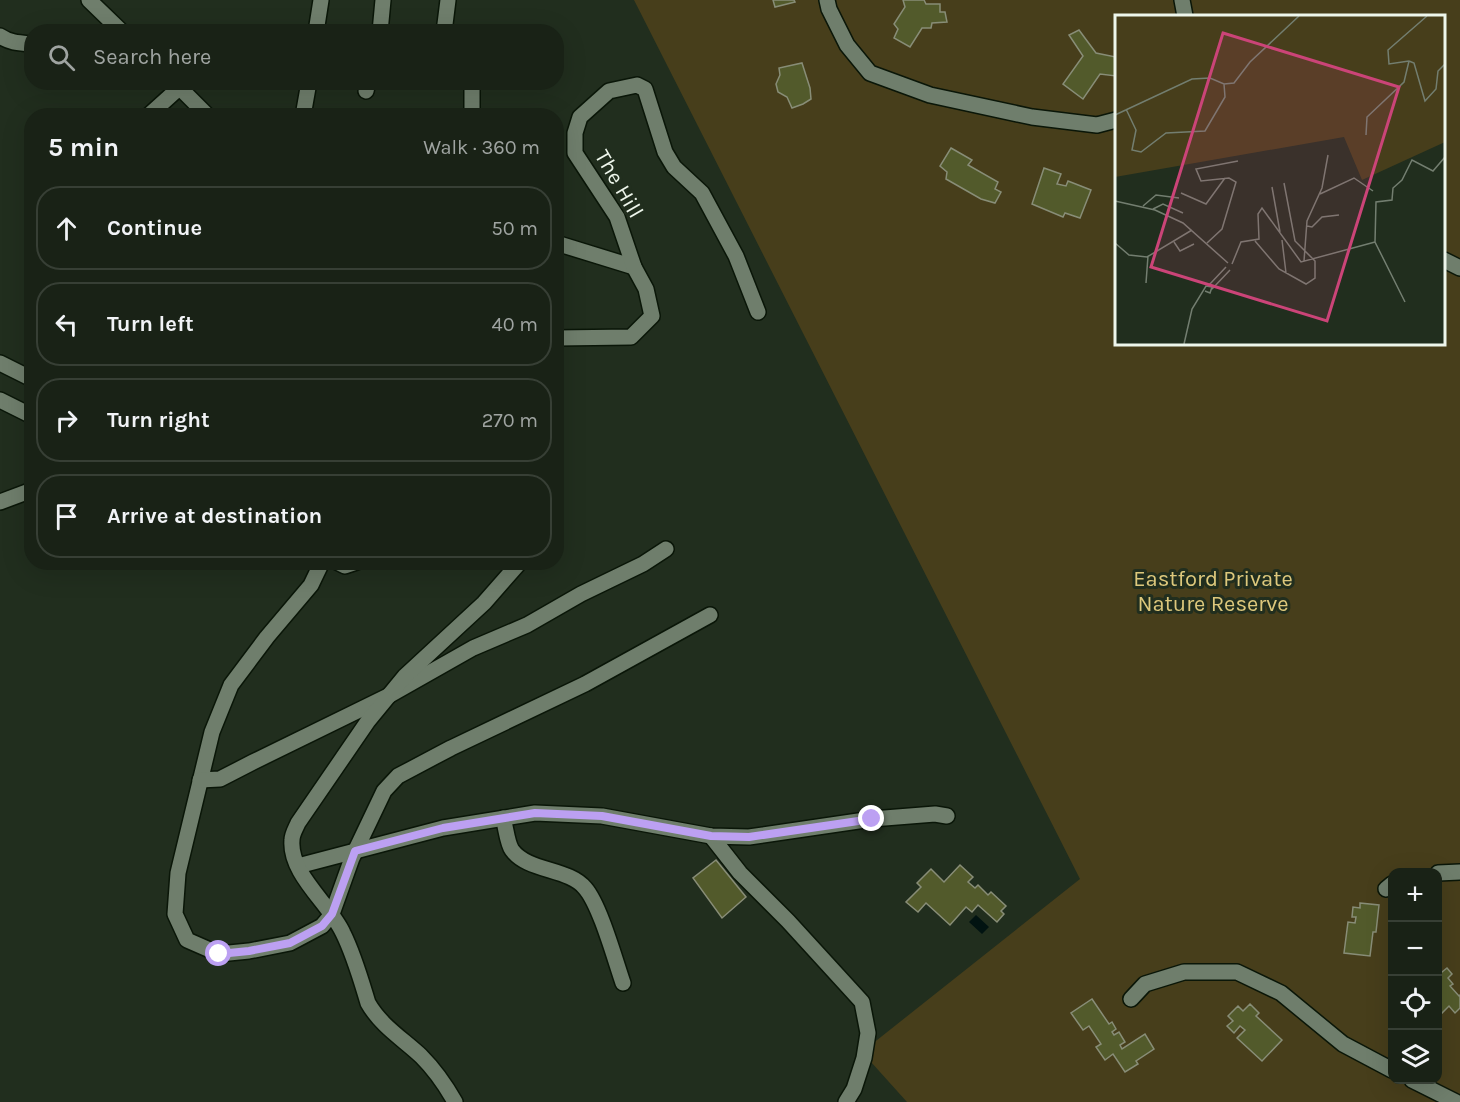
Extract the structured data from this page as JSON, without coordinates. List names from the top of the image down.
{
  "streets": {
    "street": ["The Hill"]
  },
  "parks": ["Eastford Private Nature Reserve"],
  "page": {
    "search": "Search here",
    "heading": ["5 min", "Walk · 360 m"],
    "list": [
      ["Continue", "50 m"],
      ["Turn left", "40 m"],
      ["Turn right", "270 m"],
      "Arrive at destination"
    ],
    "map_buttons": ["+", "−"]
  }
}
